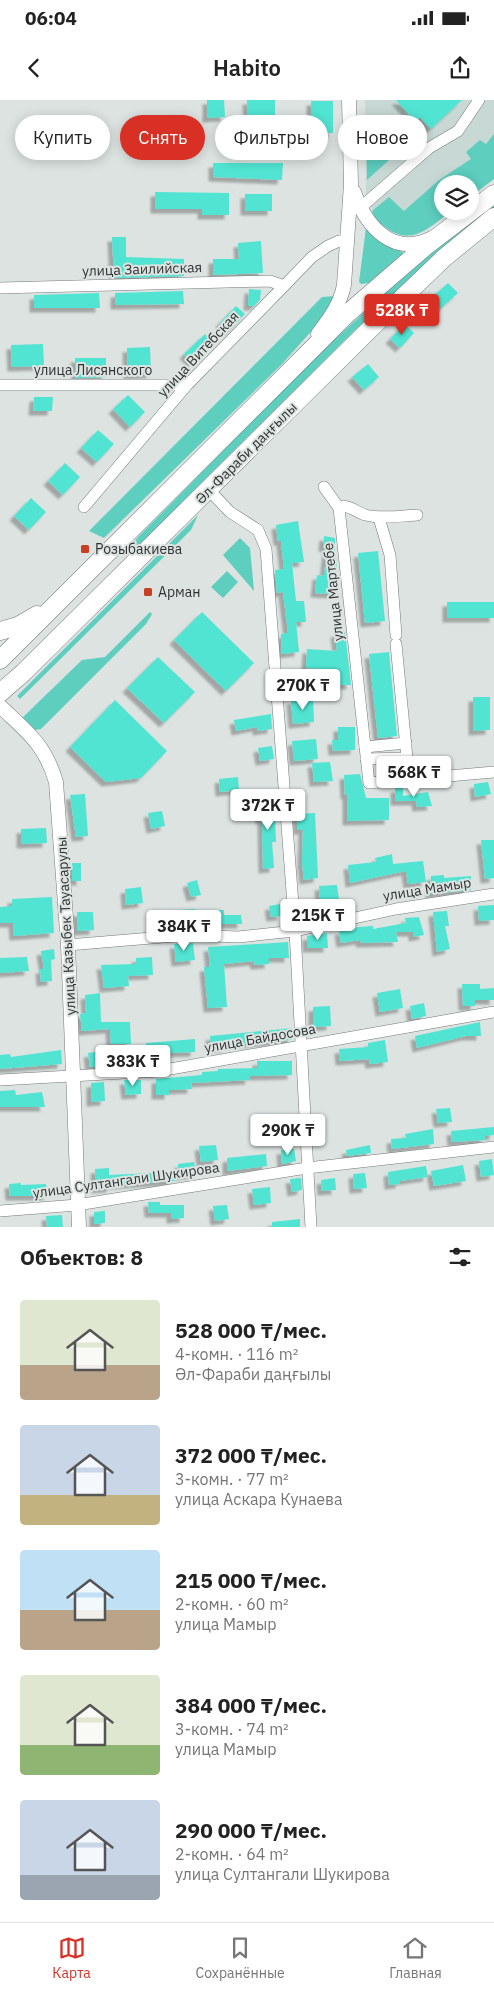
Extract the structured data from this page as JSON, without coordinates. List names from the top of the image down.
{
  "streets": {
    "main road": ["Әл-Фараби даңғылы"],
    "street": [
      "улица Заилийская",
      "улица Витебская",
      "улица Лисянского",
      "улица Мартебе",
      "улица Мамыр",
      "улица Казыбек Тауасарулы",
      "улица Байдосова",
      "улица Султангали Шукирова"
    ]
  },
  "crossings": [
    ["улица Заилийская", "улица Витебская"],
    ["улица Витебская", "улица Лисянского"],
    ["улица Мамыр", "улица Казыбек Тауасарулы"],
    ["улица Казыбек Тауасарулы", "улица Байдосова"],
    ["улица Казыбек Тауасарулы", "улица Султангали Шукирова"]
  ],
  "places": {
    "transit": ["Розыбакиева", "Арман"]
  },
  "page": {
    "status": "06:04",
    "header": "Habito",
    "chip": [
      "Купить",
      "Снять",
      "Фильтры",
      "Новое"
    ],
    "price": [
      "528K ₸",
      "270K ₸",
      "568K ₸",
      "372K ₸",
      "215K ₸",
      "384K ₸",
      "383K ₸",
      "290K ₸"
    ],
    "heading": "Объектов: 8",
    "list": [
      {
        "name": "528 000 ₸/мес.",
        "note": "4-комн. · 116 m² · Әл-Фараби даңғылы"
      },
      {
        "name": "372 000 ₸/мес.",
        "note": "3-комн. · 77 m² · улица Аскара Кунаева"
      },
      {
        "name": "215 000 ₸/мес.",
        "note": "2-комн. · 60 m² · улица Мамыр"
      },
      {
        "name": "384 000 ₸/мес.",
        "note": "3-комн. · 74 m² · улица Мамыр"
      },
      {
        "name": "290 000 ₸/мес.",
        "note": "2-комн. · 64 m² · улица Султангали Шукирова"
      }
    ],
    "tabs": ["Карта", "Сохранённые", "Главная"]
  }
}
